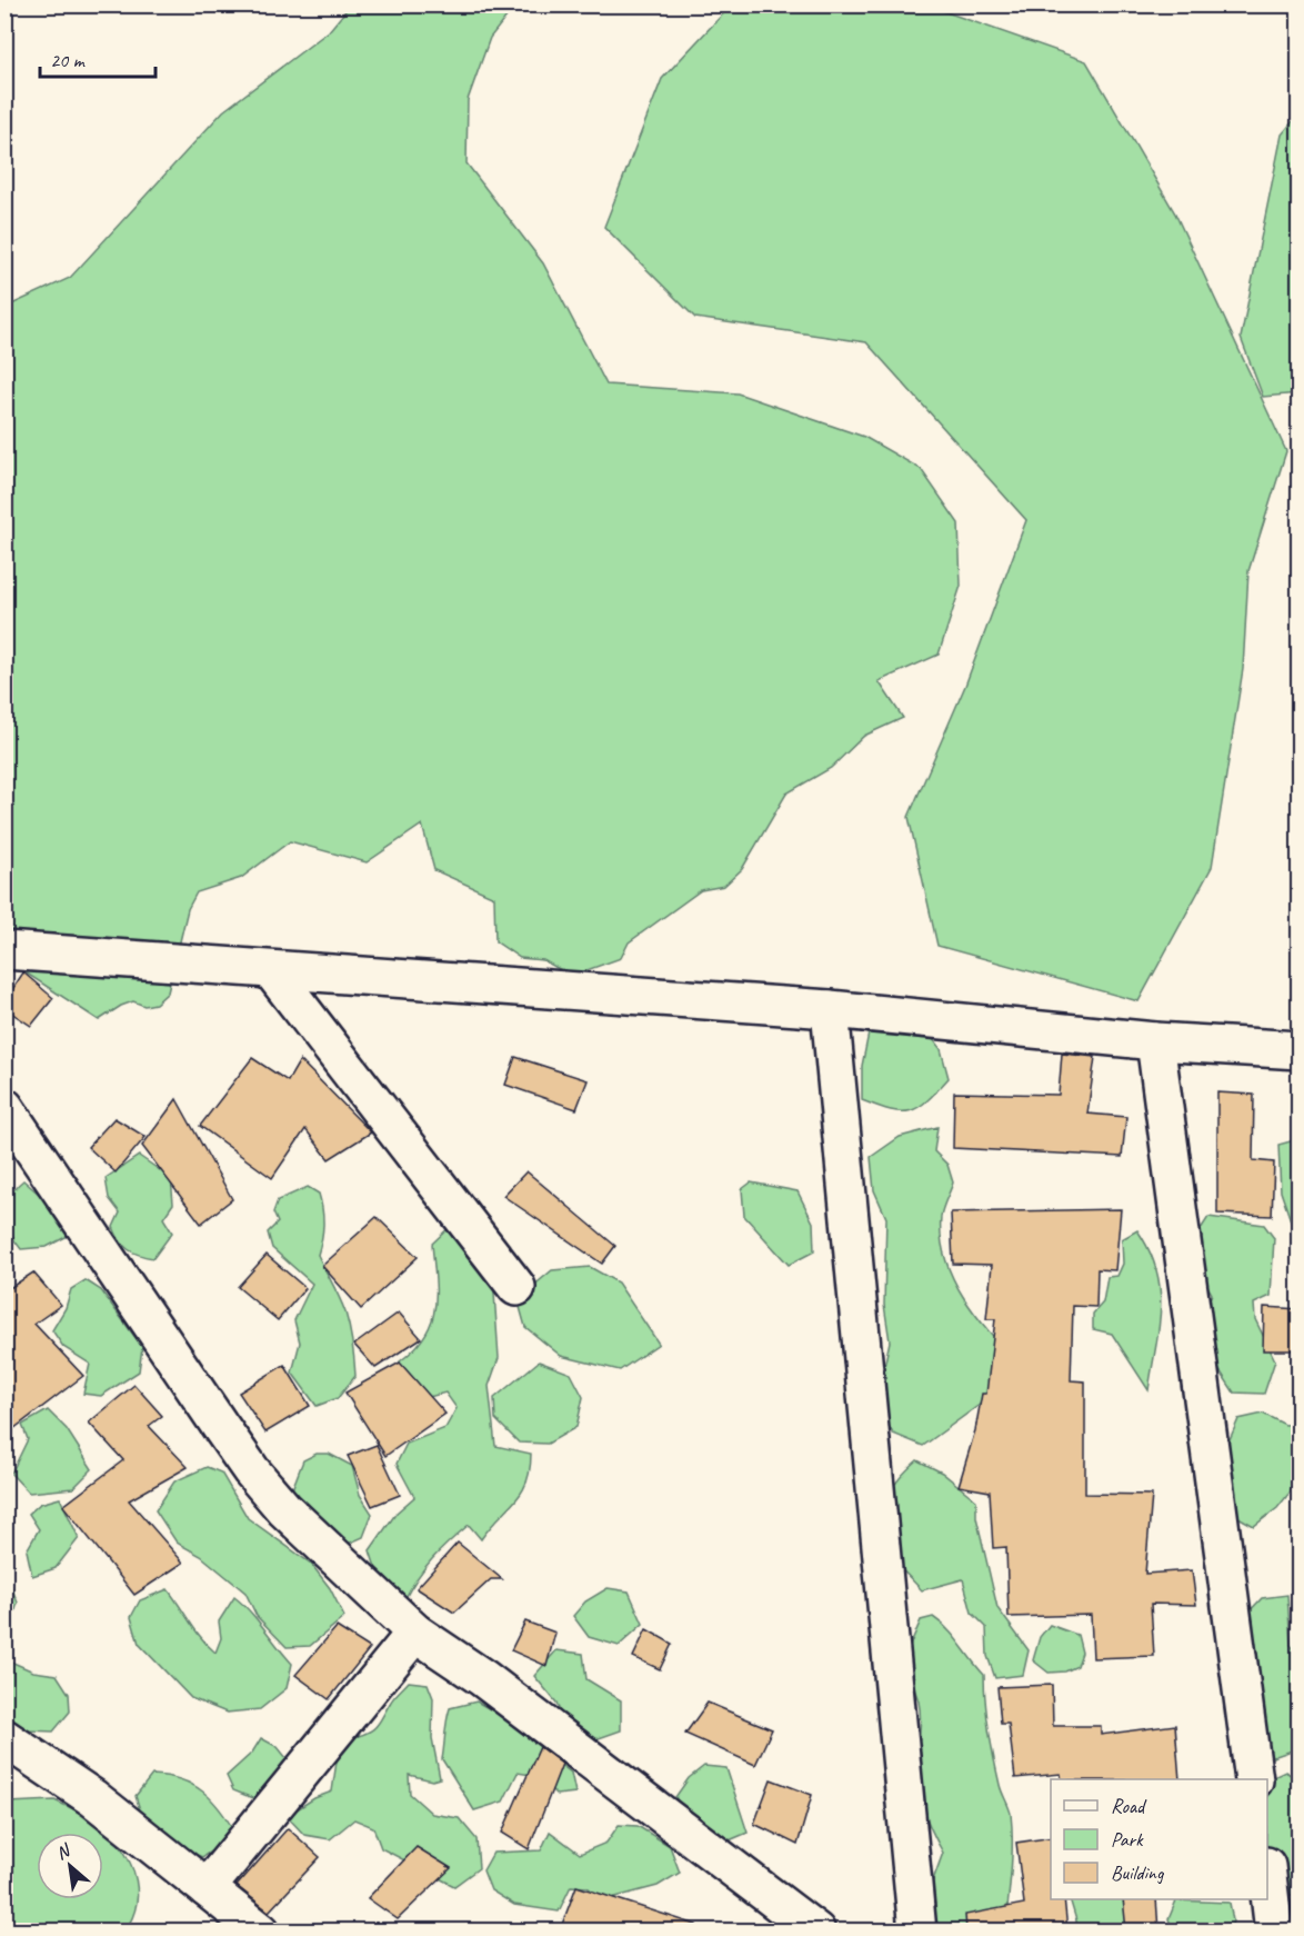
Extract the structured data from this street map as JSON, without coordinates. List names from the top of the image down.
{
  "legend": ["Road", "Park", "Building"],
  "scale_bar": "20 m",
  "north": "top left"
}
